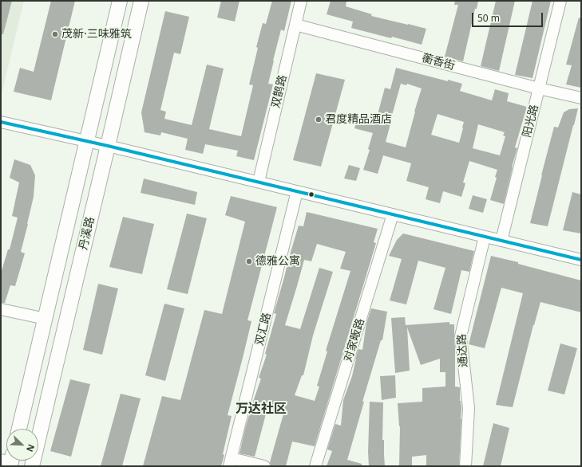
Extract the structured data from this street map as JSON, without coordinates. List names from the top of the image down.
{
  "streets": {
    "main road": ["丹溪路"],
    "street": [
      "蘅香街",
      "双鹊路",
      "阳光路",
      "双汇路",
      "对家畈路",
      "通达路"
    ]
  },
  "crossings": [
    ["蘅香街", "双鹊路"],
    ["蘅香街", "阳光路"]
  ],
  "districts": ["万达社区"],
  "places": ["茂新·三味雅筑", "君度精品酒店", "德雅公寓"],
  "scale_bar": "50 m",
  "north": "bottom right"
}
